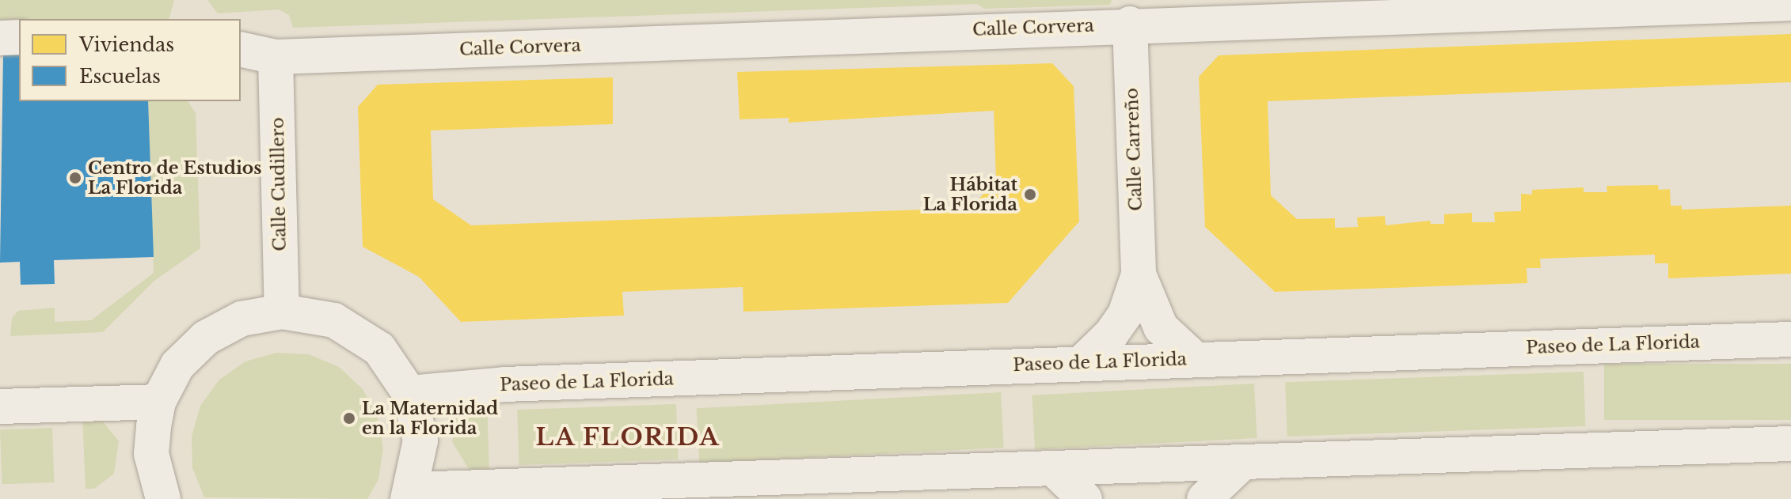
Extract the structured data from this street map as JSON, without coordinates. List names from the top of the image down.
{
  "streets": {
    "street": [
      "Calle Corvera",
      "Calle Carreño",
      "Calle Cudillero",
      "Paseo de La Florida"
    ]
  },
  "crossings": [
    ["Calle Corvera", "Calle Carreño"],
    ["Calle Corvera", "Calle Cudillero"]
  ],
  "districts": ["LA FLORIDA"],
  "places": ["Centro de Estudios La Florida", "Hábitat La Florida", "La Maternidad en la Florida"],
  "legend": ["Viviendas", "Escuelas"]
}
